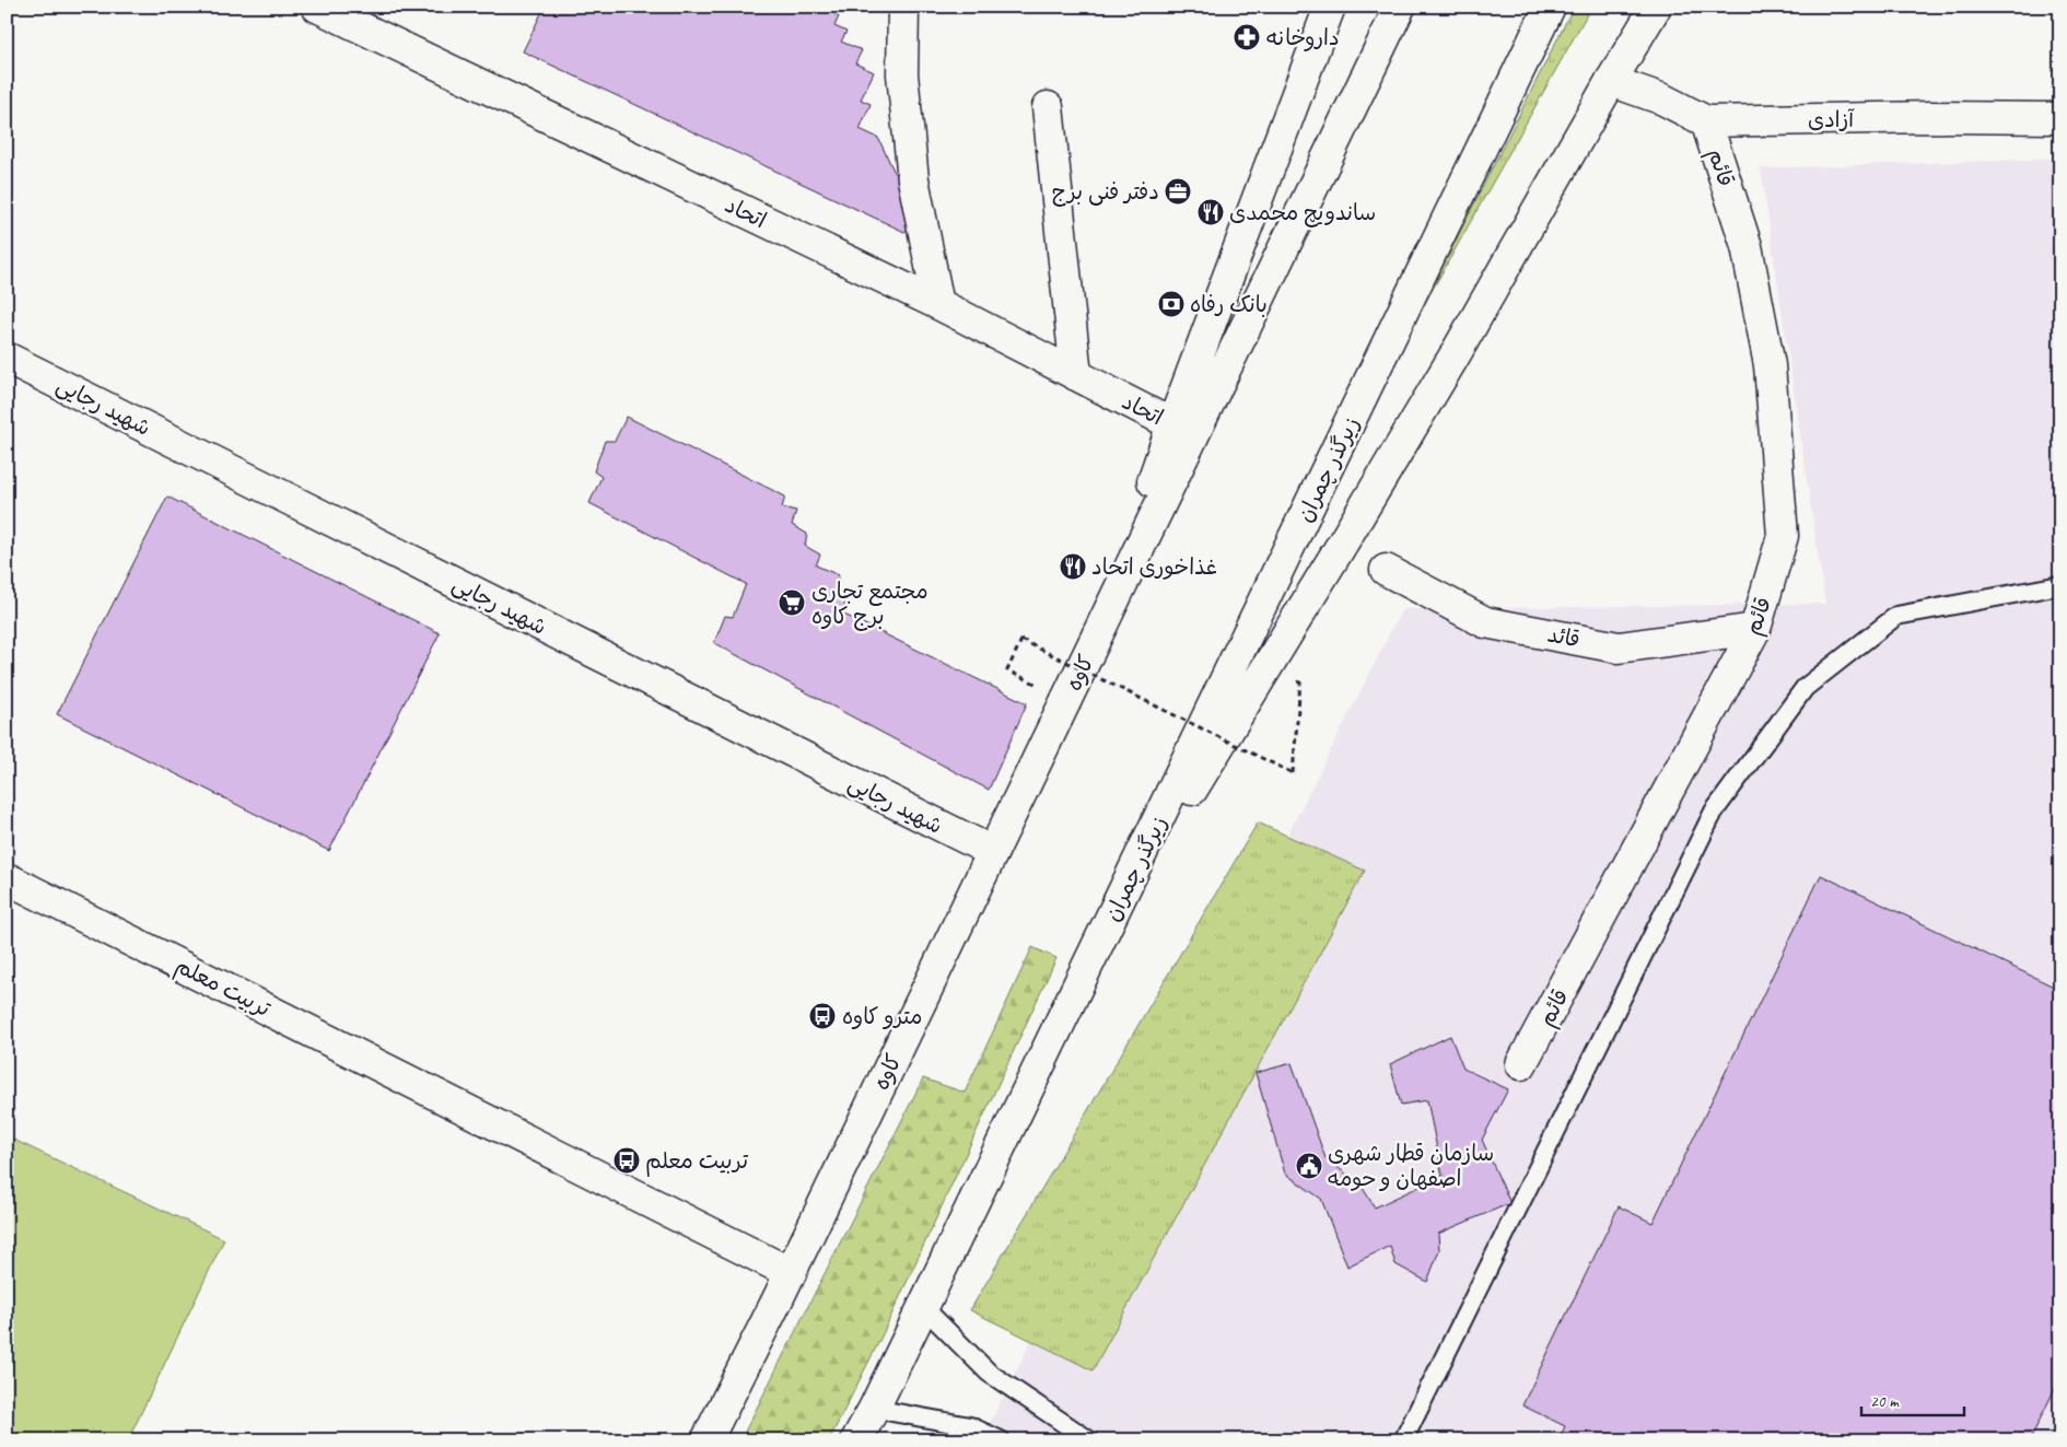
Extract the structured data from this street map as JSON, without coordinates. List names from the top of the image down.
{
  "streets": {
    "street": [
      "آزادی",
      "قائم",
      "اتحاد",
      "شهید رجایی",
      "زیرگذر چمران",
      "قائد",
      "کاوه",
      "تربیت معلم"
    ]
  },
  "crossings": [
    ["آزادی", "قائم"],
    ["قائم", "قائد"],
    ["شهید رجایی", "کاوه"],
    ["کاوه", "تربیت معلم"]
  ],
  "places": {
    "pharmacy": ["داروخانه"],
    "office": ["دفتر فنی برج"],
    "restaurant": ["ساندویچ محمدی", "غذاخوری اتحاد"],
    "bank": ["بانک رفاه"],
    "supermarket": ["مجتمع تجاری برج کاوه"],
    "bus stop": ["مترو کاوه", "تربیت معلم"],
    "public building": ["سازمان قطار شهری اصفهان و حومه"]
  },
  "scale_bar": "20 m"
}
